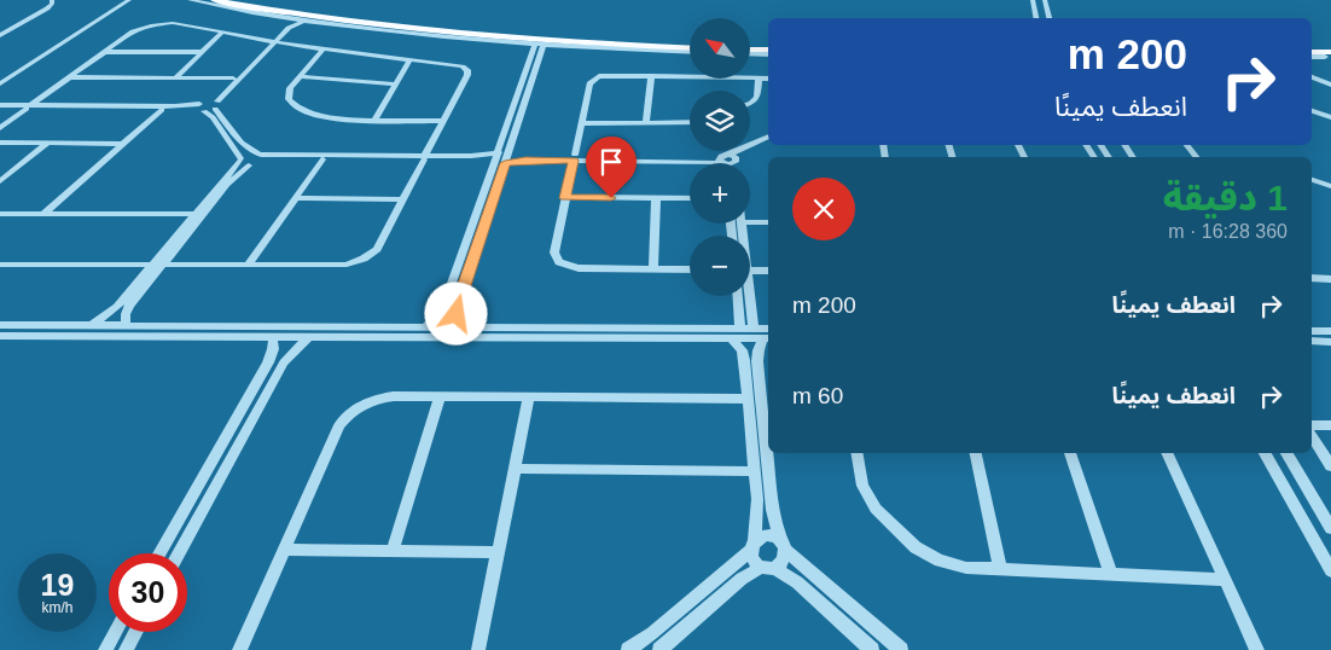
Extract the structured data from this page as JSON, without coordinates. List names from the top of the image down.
{
  "north": "top left",
  "page": {
    "map_buttons": ["+", "−"],
    "turn": ["200 m", "انعطف يمينًا"],
    "heading": ["1 دقيقة", "360 m · 16:28"],
    "list": [
      {
        "name": "انعطف يمينًا",
        "value": "200 m"
      },
      {
        "name": "انعطف يمينًا",
        "value": "60 m"
      }
    ],
    "speed": "19 km/h",
    "limit": "30"
  }
}
